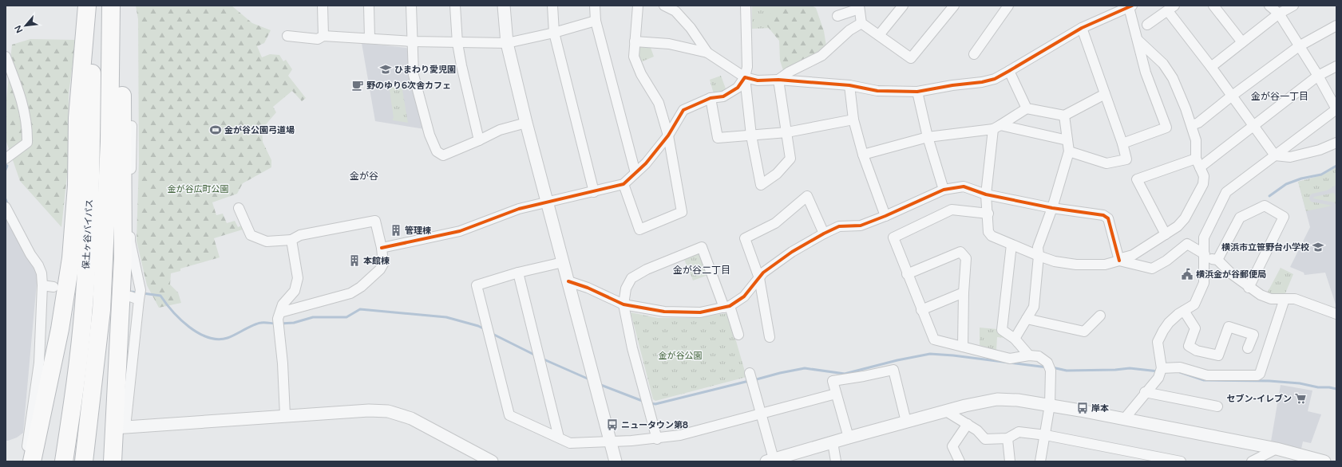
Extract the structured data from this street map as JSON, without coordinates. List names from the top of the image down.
{
  "streets": {
    "highway": ["保土ヶ谷バイパス"]
  },
  "districts": ["金が谷一丁目", "金が谷", "金が谷二丁目"],
  "parks": ["金が谷広町公園", "金が谷公園"],
  "places": {
    "school or university": ["ひまわり愛児園", "横浜市立笹野台小学校"],
    "cafe": ["野のゆり6次舎カフェ"],
    "sports": ["金が谷公園弓道場"],
    "building": ["管理棟", "本館棟"],
    "public building": ["横浜金が谷郵便局"],
    "supermarket": ["セブン-イレブン"],
    "bus stop": ["岸本", "ニュータウン第8"]
  },
  "north": "bottom left"
}
